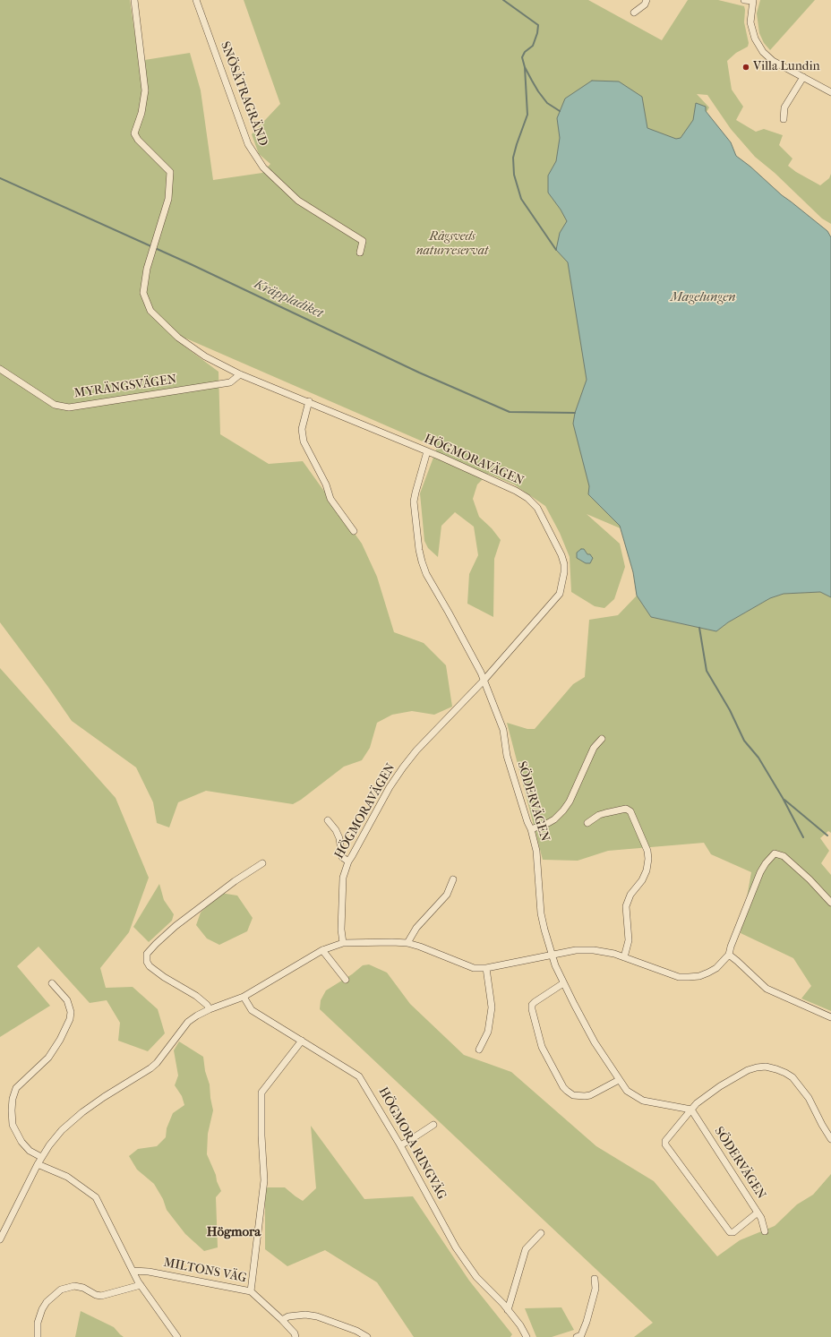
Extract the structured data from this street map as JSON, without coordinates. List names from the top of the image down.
{
  "streets": {
    "street": [
      "SNÖSÄTRAGRÄND",
      "MYRÄNGSVÄGEN",
      "HÖGMORAVÄGEN",
      "SÖDERVÄGEN",
      "HÖGMORA RINGVÄG",
      "MILTONS VÄG"
    ]
  },
  "crossings": [
    ["MYRÄNGSVÄGEN", "HÖGMORAVÄGEN"],
    ["HÖGMORAVÄGEN", "SÖDERVÄGEN"]
  ],
  "districts": ["Högmora"],
  "water": ["Magelungen", "Kräppladiket"],
  "parks": ["Rågsveds naturreservat"],
  "places": ["Villa Lundin"]
}
